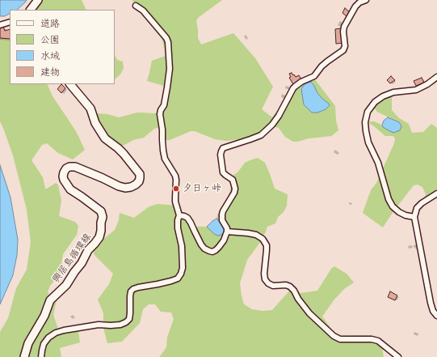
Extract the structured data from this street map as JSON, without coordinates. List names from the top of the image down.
{
  "streets": {
    "main road": ["興居島循環線"]
  },
  "places": ["夕日ヶ峠"],
  "legend": [
    "道路",
    "公園",
    "水域",
    "建物"
  ]
}
